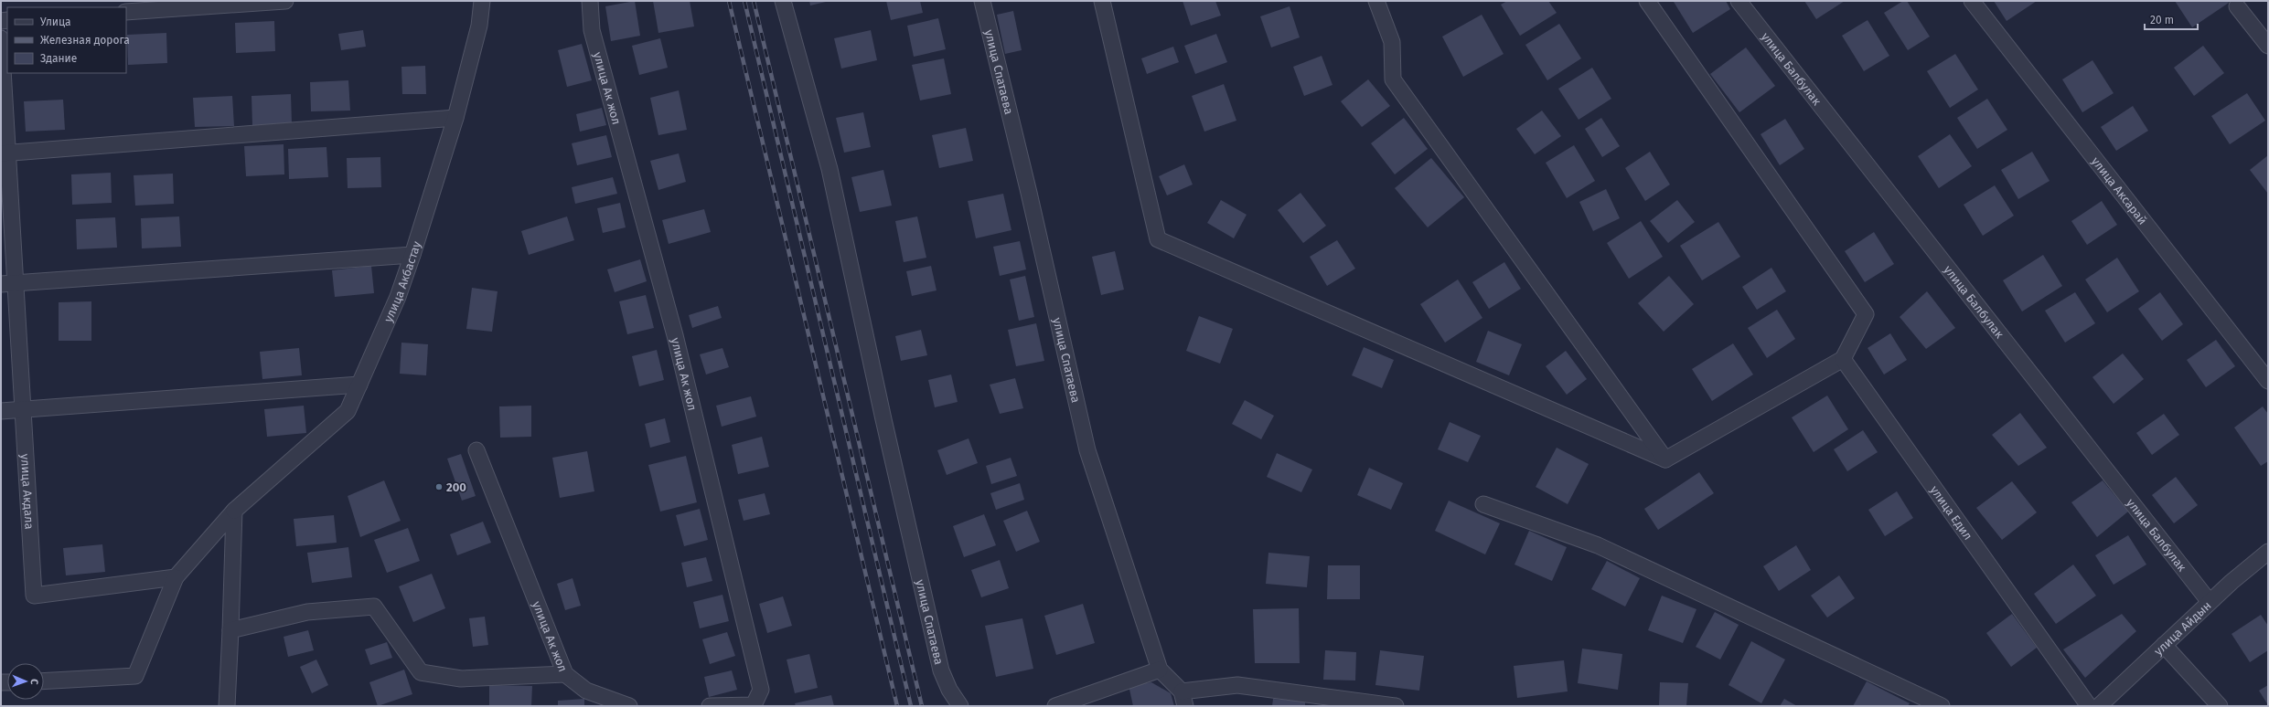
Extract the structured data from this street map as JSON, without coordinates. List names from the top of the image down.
{
  "streets": {
    "street": [
      "улица Балбулак",
      "улица Спатаева",
      "улица Ак жол",
      "улица Аксарай",
      "улица Акбастау",
      "улица Акдала",
      "улица Едил",
      "улица Айдын"
    ]
  },
  "crossings": [
    ["улица Балбулак", "улица Айдын"]
  ],
  "places": ["200"],
  "legend": ["Улица", "Железная дорога", "Здание"],
  "scale_bar": "20 m",
  "north": "right"
}
